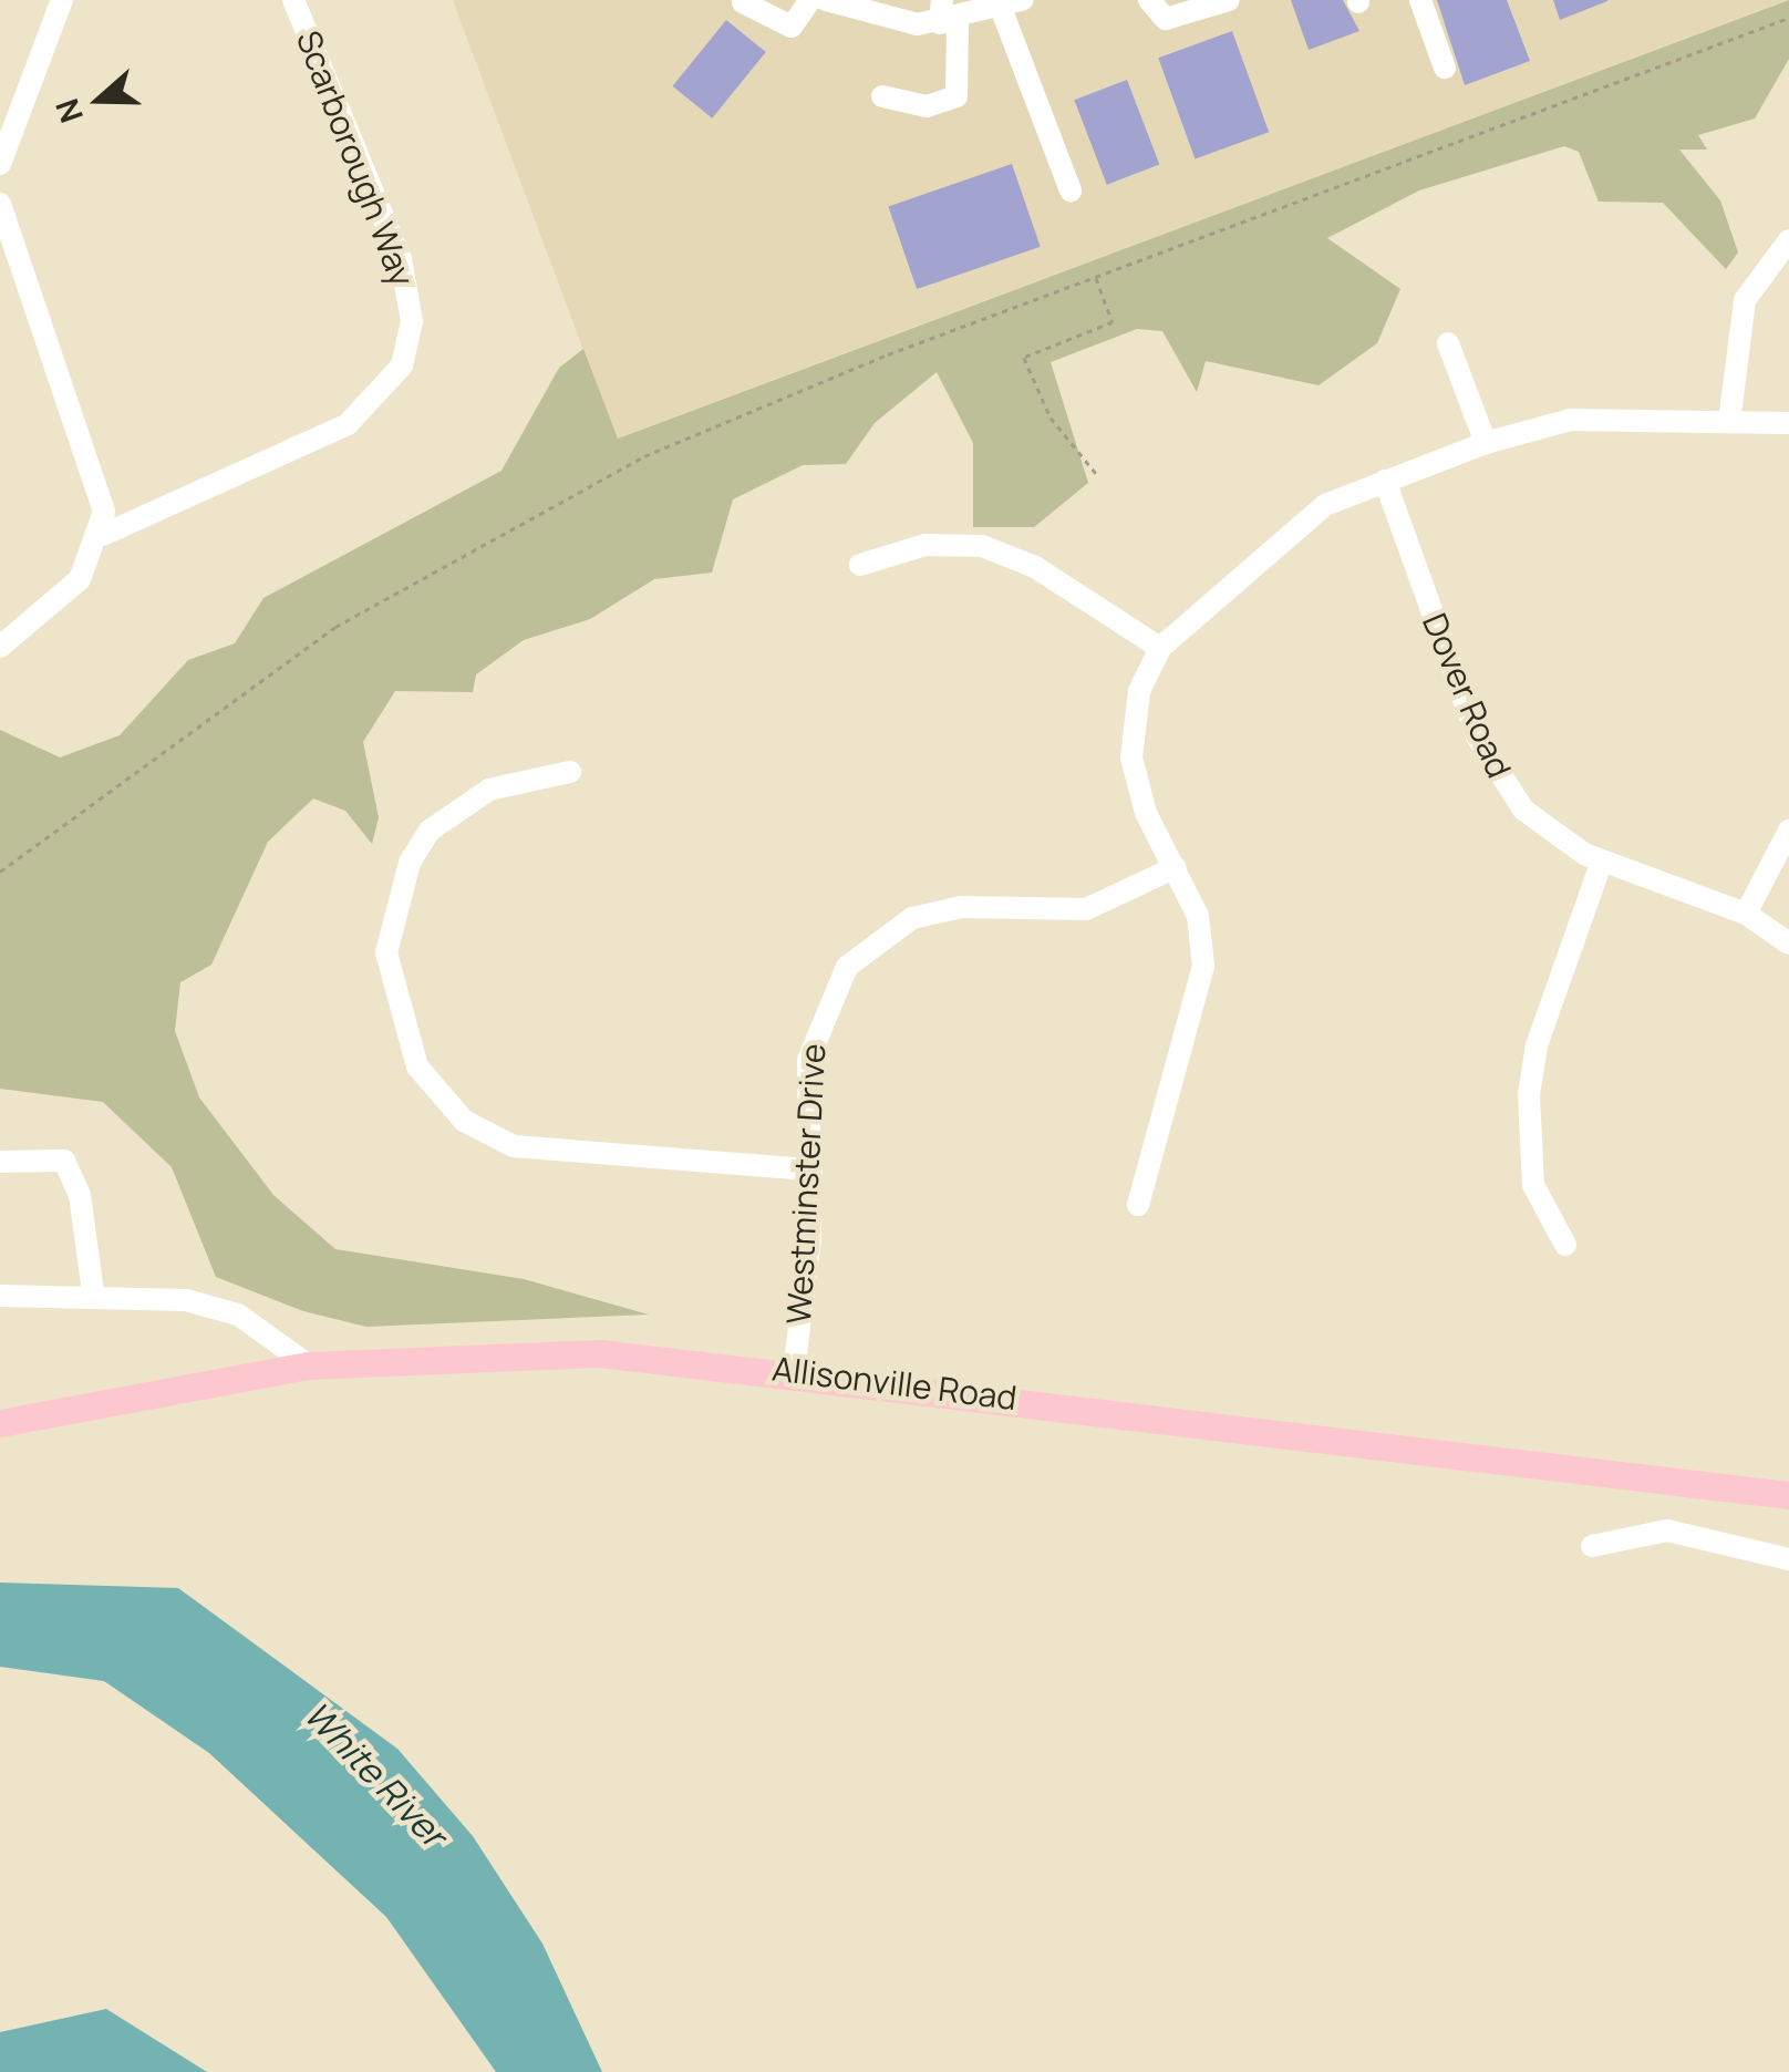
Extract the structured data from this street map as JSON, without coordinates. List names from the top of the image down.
{
  "streets": {
    "main road": ["Allisonville Road"],
    "street": ["Scarborough Way", "Dover Road", "Westminster Drive"]
  },
  "crossings": [
    ["Westminster Drive", "Allisonville Road"]
  ],
  "water": ["White River"],
  "north": "left"
}
